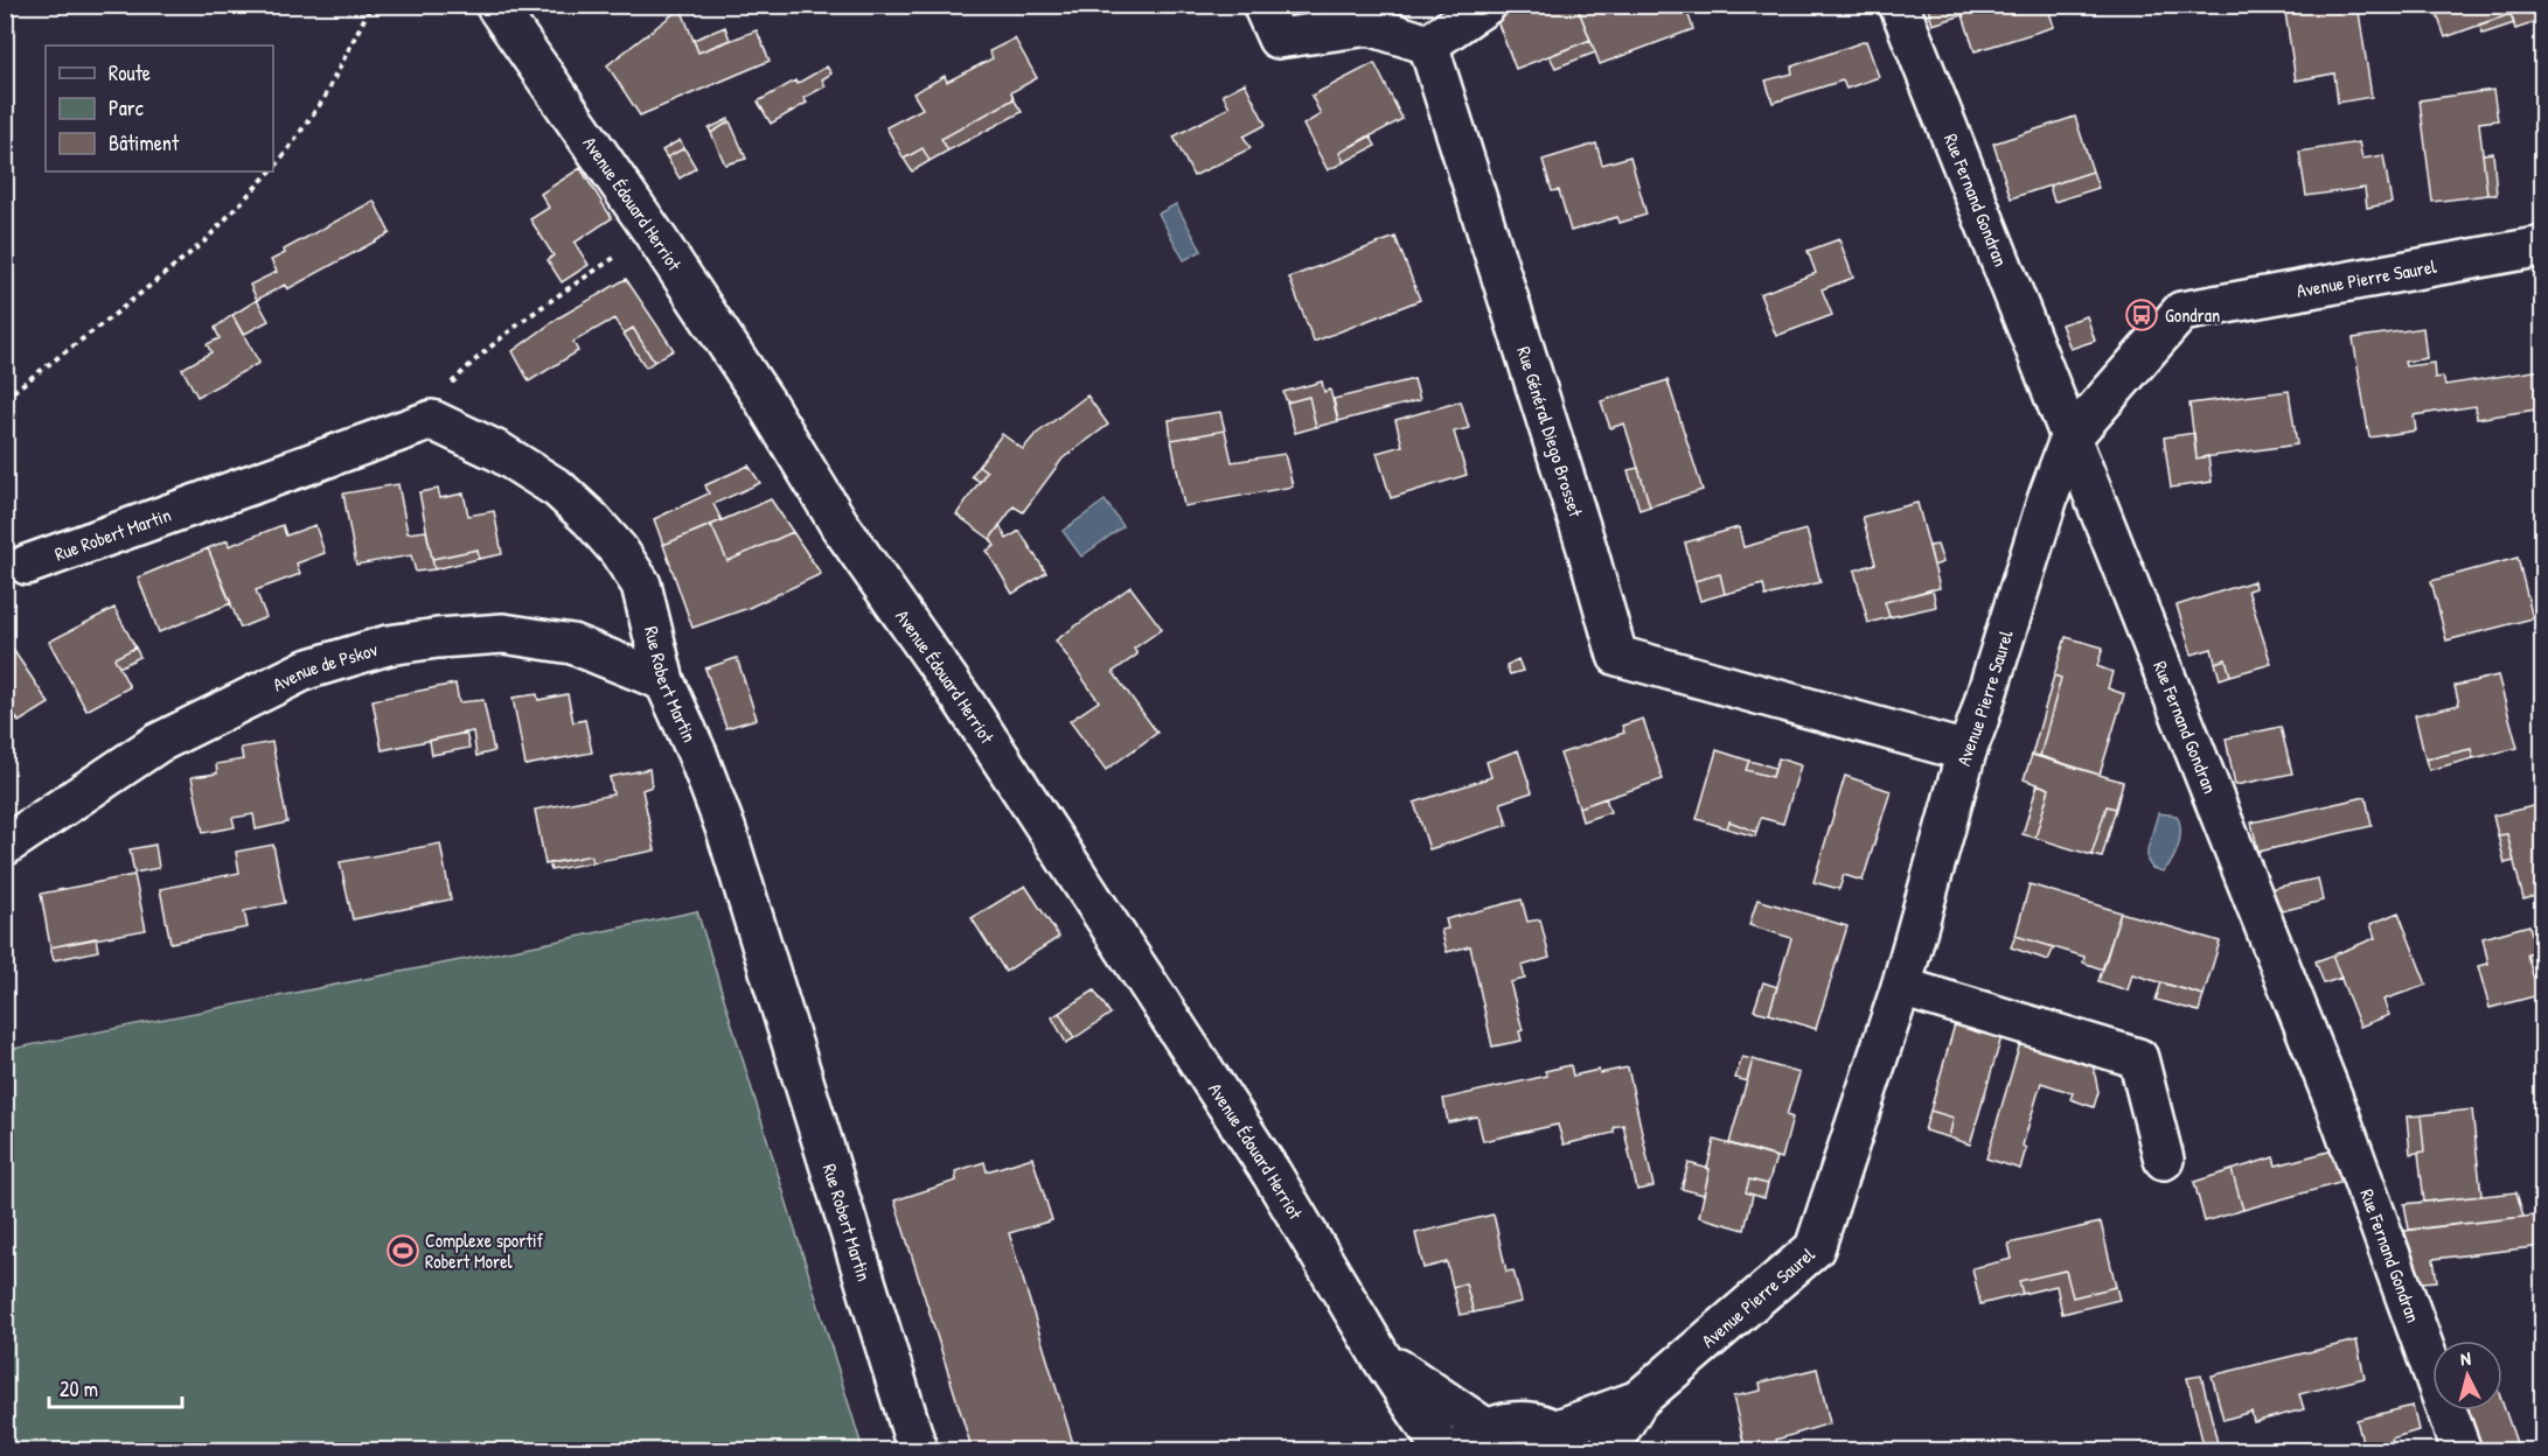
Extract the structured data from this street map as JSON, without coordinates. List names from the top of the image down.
{
  "streets": {
    "street": [
      "Rue Fernand Gondran",
      "Avenue Édouard Herriot",
      "Avenue Pierre Saurel",
      "Rue Général Diego Brosset",
      "Rue Robert Martin",
      "Avenue de Pskov"
    ]
  },
  "crossings": [
    ["Rue Fernand Gondran", "Avenue Pierre Saurel"],
    ["Avenue Pierre Saurel", "Rue Général Diego Brosset"],
    ["Rue Robert Martin", "Avenue de Pskov"]
  ],
  "places": {
    "bus stop": ["Gondran"],
    "sports": ["Complexe sportif Robert Morel"]
  },
  "legend": ["Route", "Parc", "Bâtiment"],
  "scale_bar": "20 m",
  "north": "top"
}
